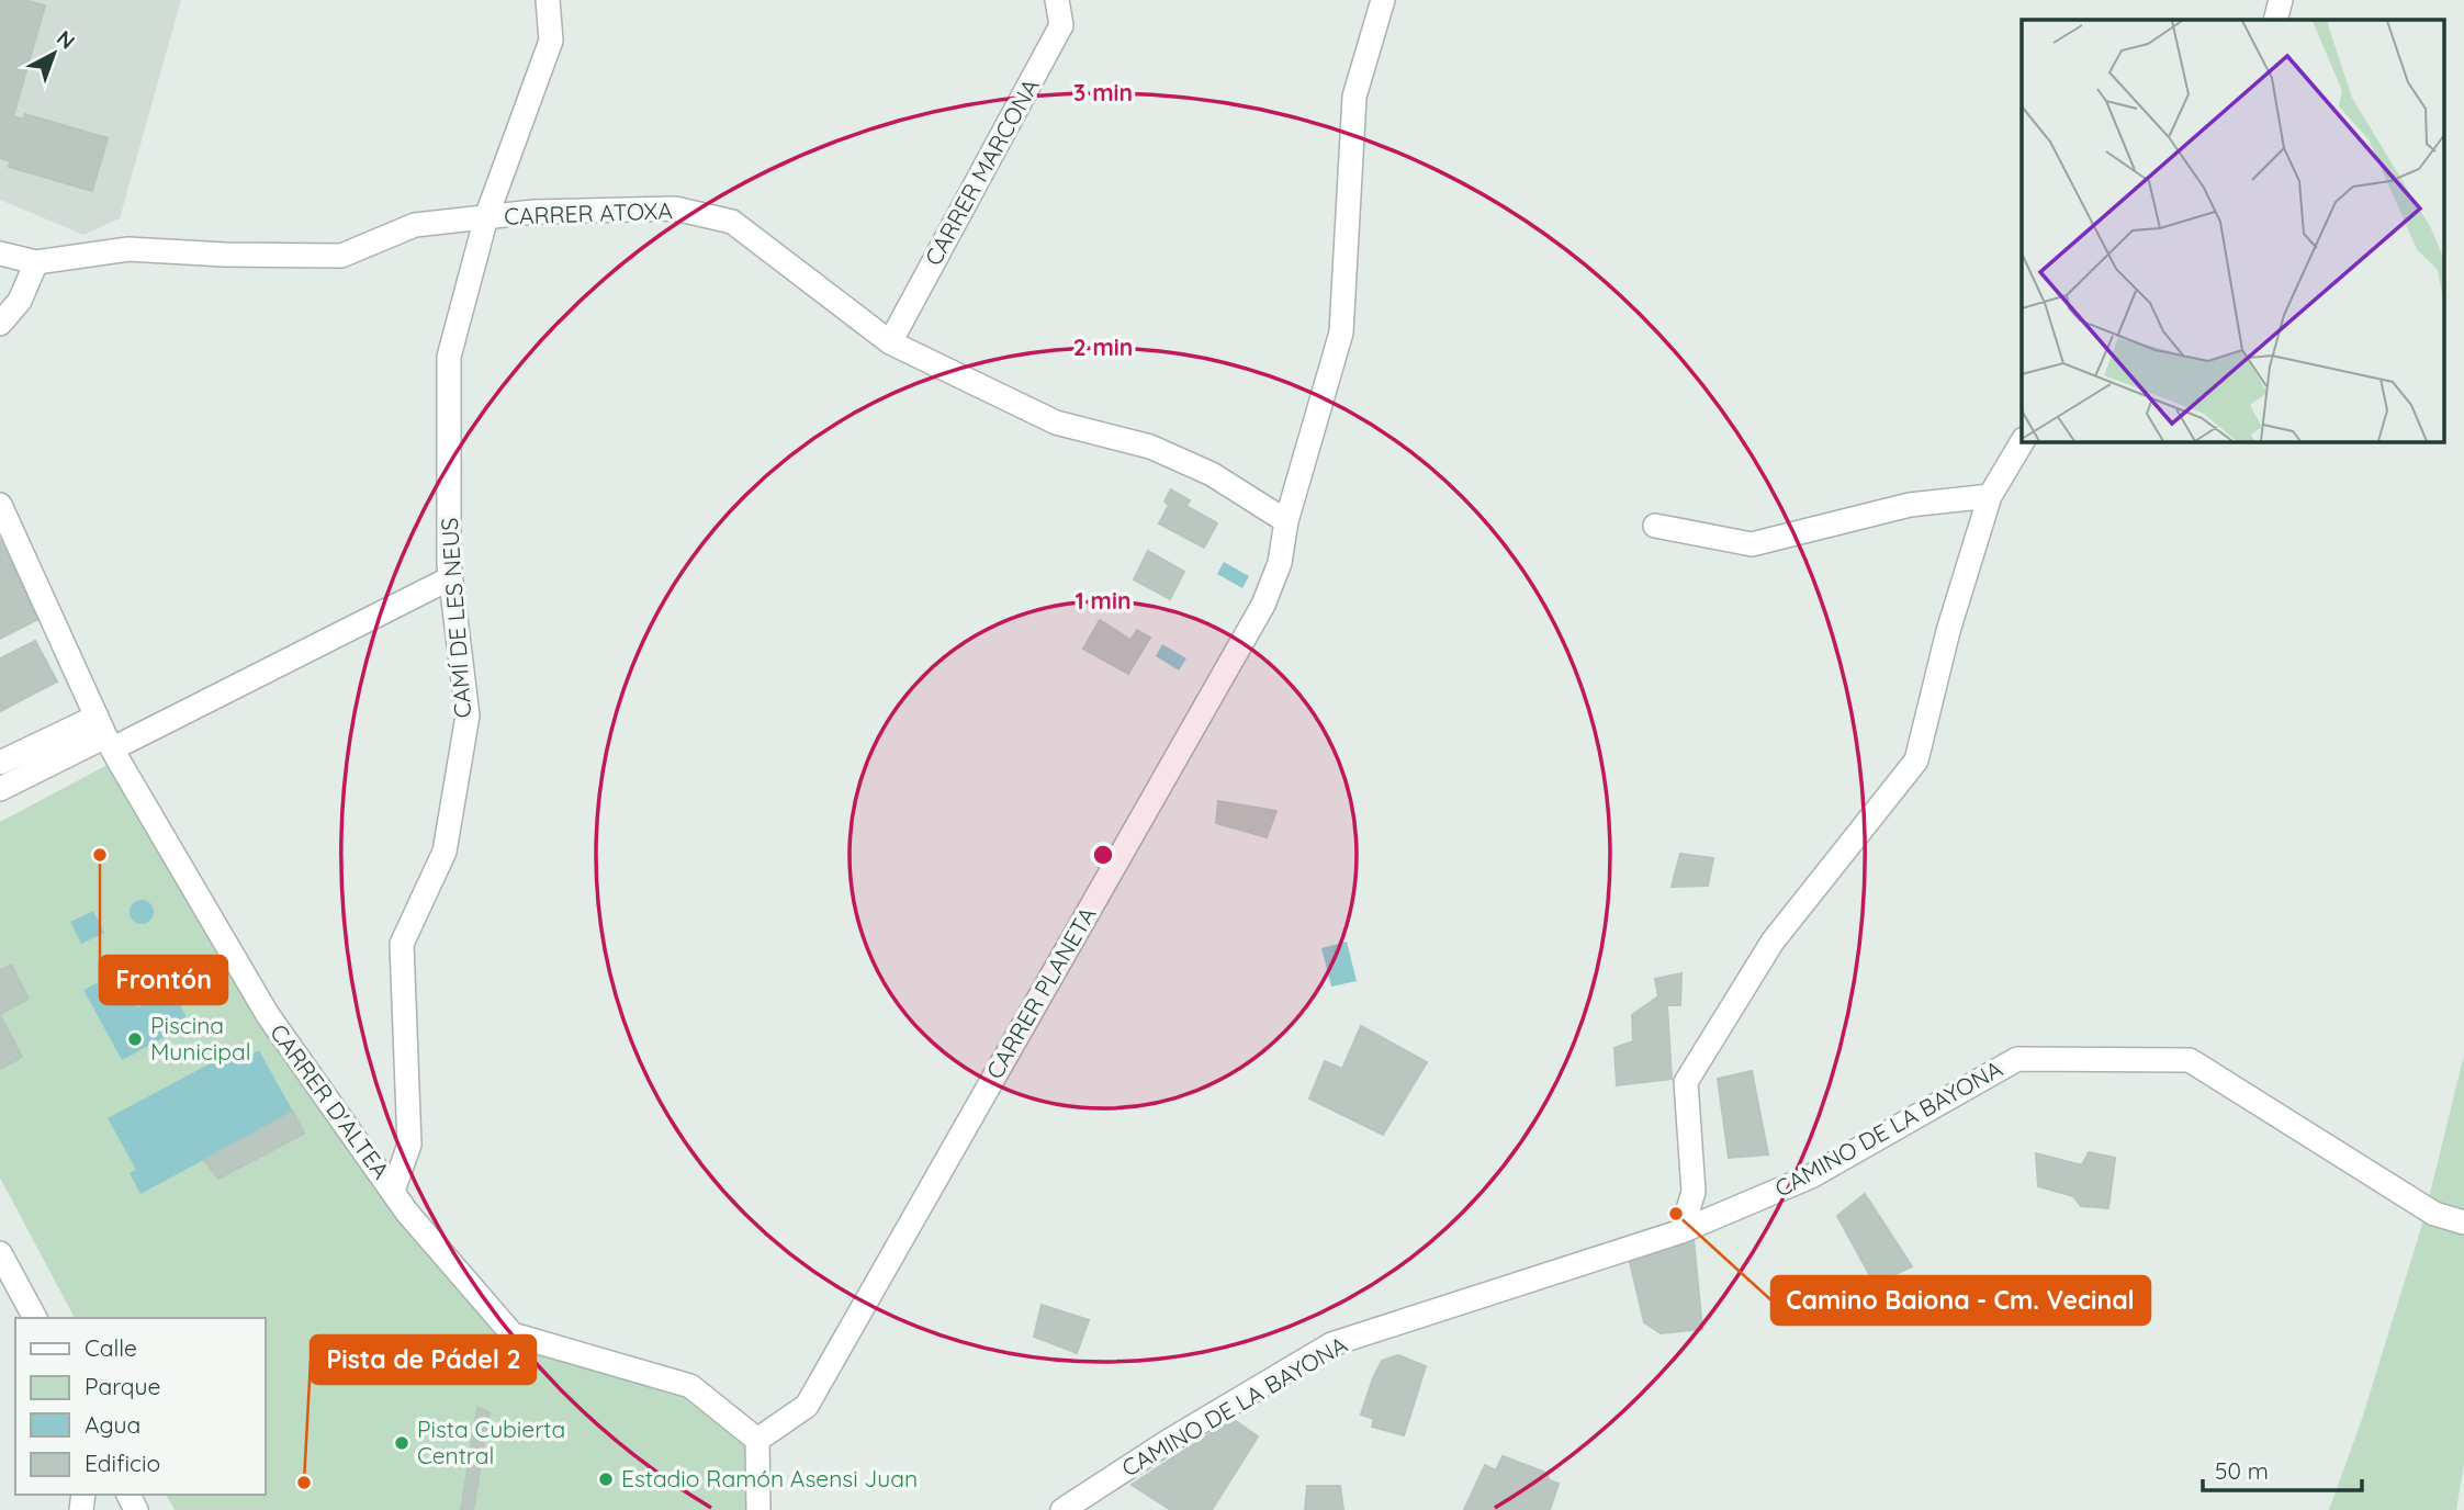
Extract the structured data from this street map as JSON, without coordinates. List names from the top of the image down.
{
  "streets": {
    "street": [
      "CARRER MARCONA",
      "CARRER ATOXA",
      "CAMÍ DE LES NEUS",
      "CARRER PLANETA",
      "CARRER D'ALTEA",
      "CAMINO DE LA BAYONA"
    ]
  },
  "crossings": [
    ["CARRER MARCONA", "CARRER ATOXA"],
    ["CARRER ATOXA", "CAMÍ DE LES NEUS"],
    ["CARRER ATOXA", "CARRER PLANETA"],
    ["CAMÍ DE LES NEUS", "CARRER D'ALTEA"],
    ["CARRER PLANETA", "CARRER D'ALTEA"]
  ],
  "places": [
    "Frontón",
    "Piscina Municipal",
    "Camino Baiona - Cm. Vecinal",
    "Pista Cubierta Central",
    "Estadio Ramón Asensi Juan",
    "Pista de Pádel 2"
  ],
  "legend": [
    "Calle",
    "Parque",
    "Agua",
    "Edificio"
  ],
  "scale_bar": "50 m",
  "north": "top right",
  "rings": ["3 min", "2 min", "1 min"]
}
